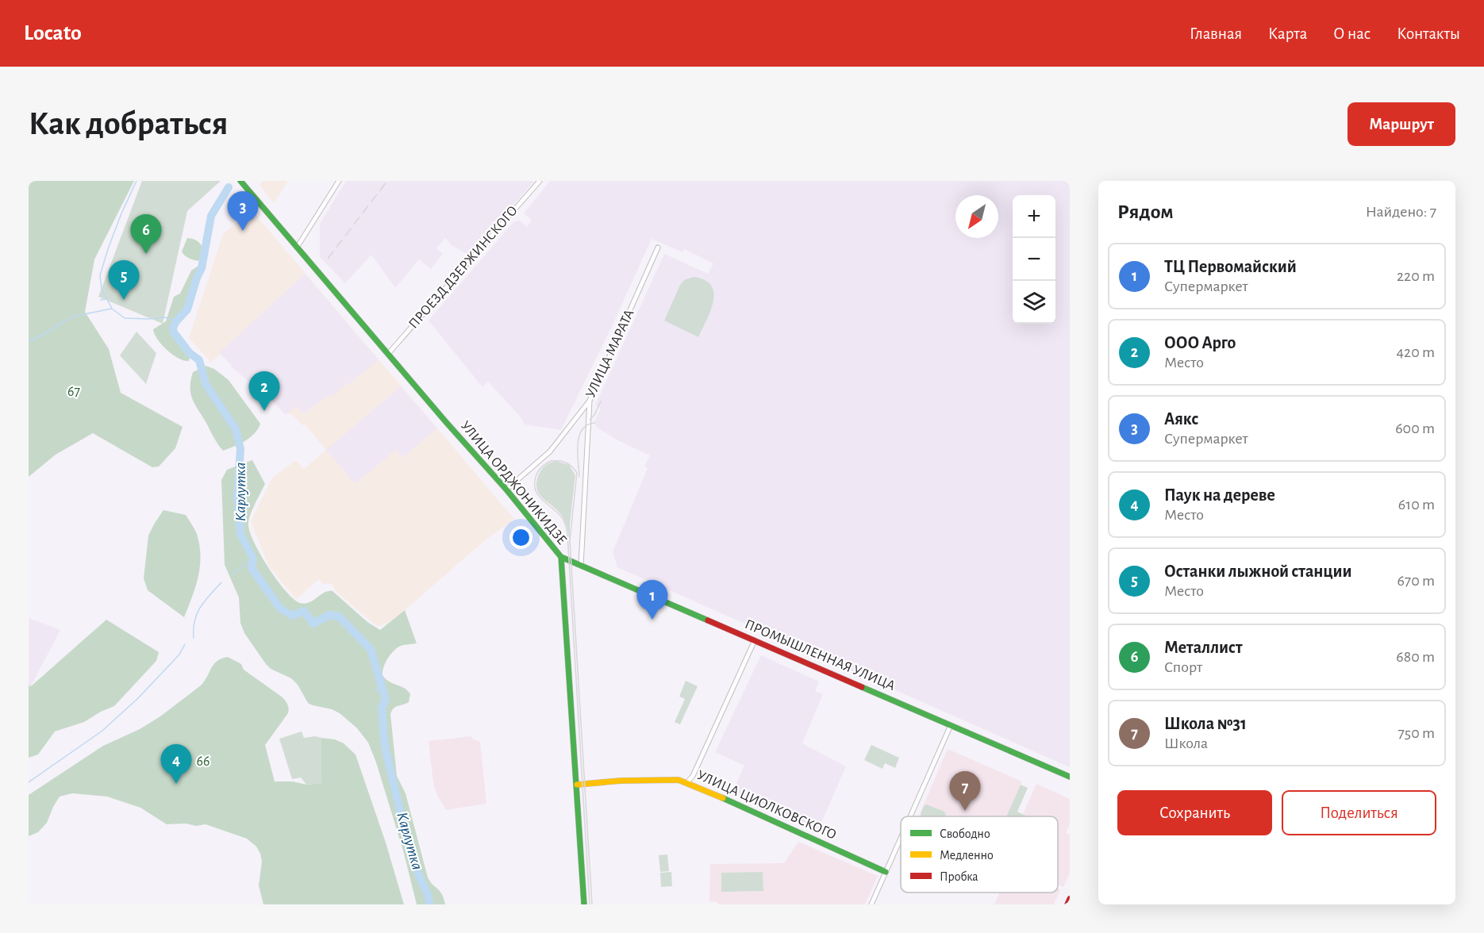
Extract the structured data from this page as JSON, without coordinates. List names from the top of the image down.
{
  "streets": {
    "main road": ["УЛИЦА ОРДЖОНИКИДЗЕ", "ПРОМЫШЛЕННАЯ УЛИЦА", "УЛИЦА ЦИОЛКОВСКОГО"],
    "street": ["ПРОЕЗД ДЗЕРЖИНСКОГО", "УЛИЦА МАРАТА"]
  },
  "crossings": [
    ["ПРОЕЗД ДЗЕРЖИНСКОГО", "УЛИЦА ОРДЖОНИКИДЗЕ"],
    ["УЛИЦА МАРАТА", "УЛИЦА ОРДЖОНИКИДЗЕ"],
    ["УЛИЦА ОРДЖОНИКИДЗЕ", "ПРОМЫШЛЕННАЯ УЛИЦА"],
    ["УЛИЦА ОРДЖОНИКИДЗЕ", "УЛИЦА ЦИОЛКОВСКОГО"]
  ],
  "water": ["Карлутка"],
  "parks": ["67", "66"],
  "legend": ["Свободно", "Медленно", "Пробка"],
  "north": "bottom left",
  "page": {
    "header": "Locato",
    "nav": [
      "Главная",
      "Карта",
      "О нас",
      "Контакты"
    ],
    "buttons": [
      "Маршрут",
      ["Сохранить", "Поделиться"]
    ],
    "title": "Как добраться",
    "heading": ["Рядом", "Найдено: 7"],
    "pins": [
      "3",
      "6",
      "5",
      "2",
      "1",
      "4",
      "7"
    ],
    "map_buttons": ["+", "−"],
    "list": [
      {
        "mark": "1",
        "name": "ТЦ Первомайский",
        "note": "Супермаркет",
        "value": "220 m"
      },
      {
        "mark": "2",
        "name": "ООО Арго",
        "note": "Место",
        "value": "420 m"
      },
      {
        "mark": "3",
        "name": "Аякс",
        "note": "Супермаркет",
        "value": "600 m"
      },
      {
        "mark": "4",
        "name": "Паук на дереве",
        "note": "Место",
        "value": "610 m"
      },
      {
        "mark": "5",
        "name": "Останки лыжной станции",
        "note": "Место",
        "value": "670 m"
      },
      {
        "mark": "6",
        "name": "Металлист",
        "note": "Спорт",
        "value": "680 m"
      },
      {
        "mark": "7",
        "name": "Школа №31",
        "note": "Школа",
        "value": "750 m"
      }
    ]
  }
}
